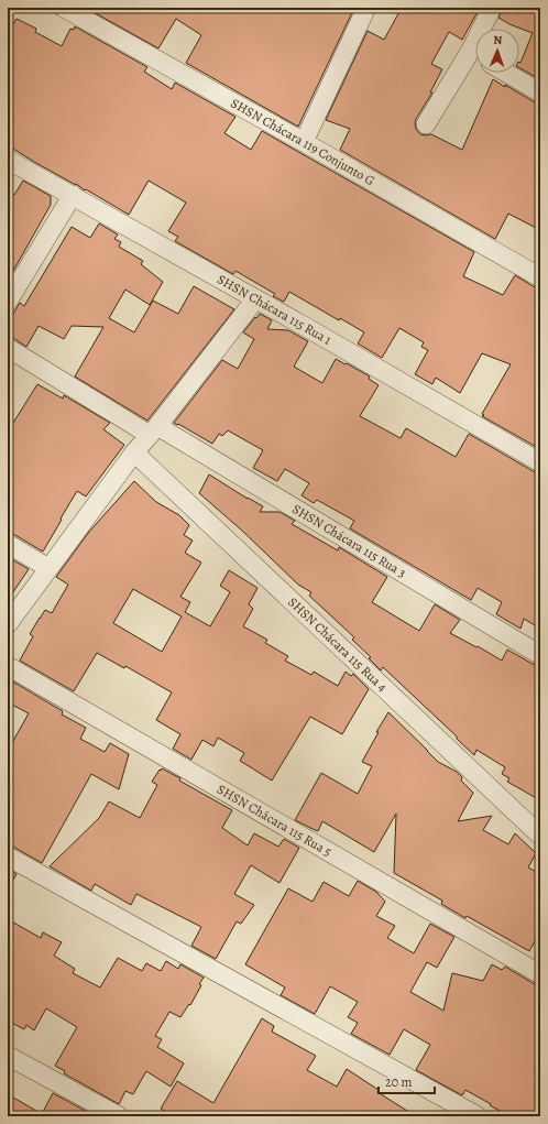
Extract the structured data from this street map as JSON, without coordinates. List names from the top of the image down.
{
  "streets": {
    "street": [
      "SHSN Chácara 119 Conjunto G",
      "SHSN Chácara 115 Rua 1",
      "SHSN Chácara 115 Rua 3",
      "SHSN Chácara 115 Rua 4",
      "SHSN Chácara 115 Rua 5"
    ]
  },
  "scale_bar": "20 m",
  "north": "top"
}
